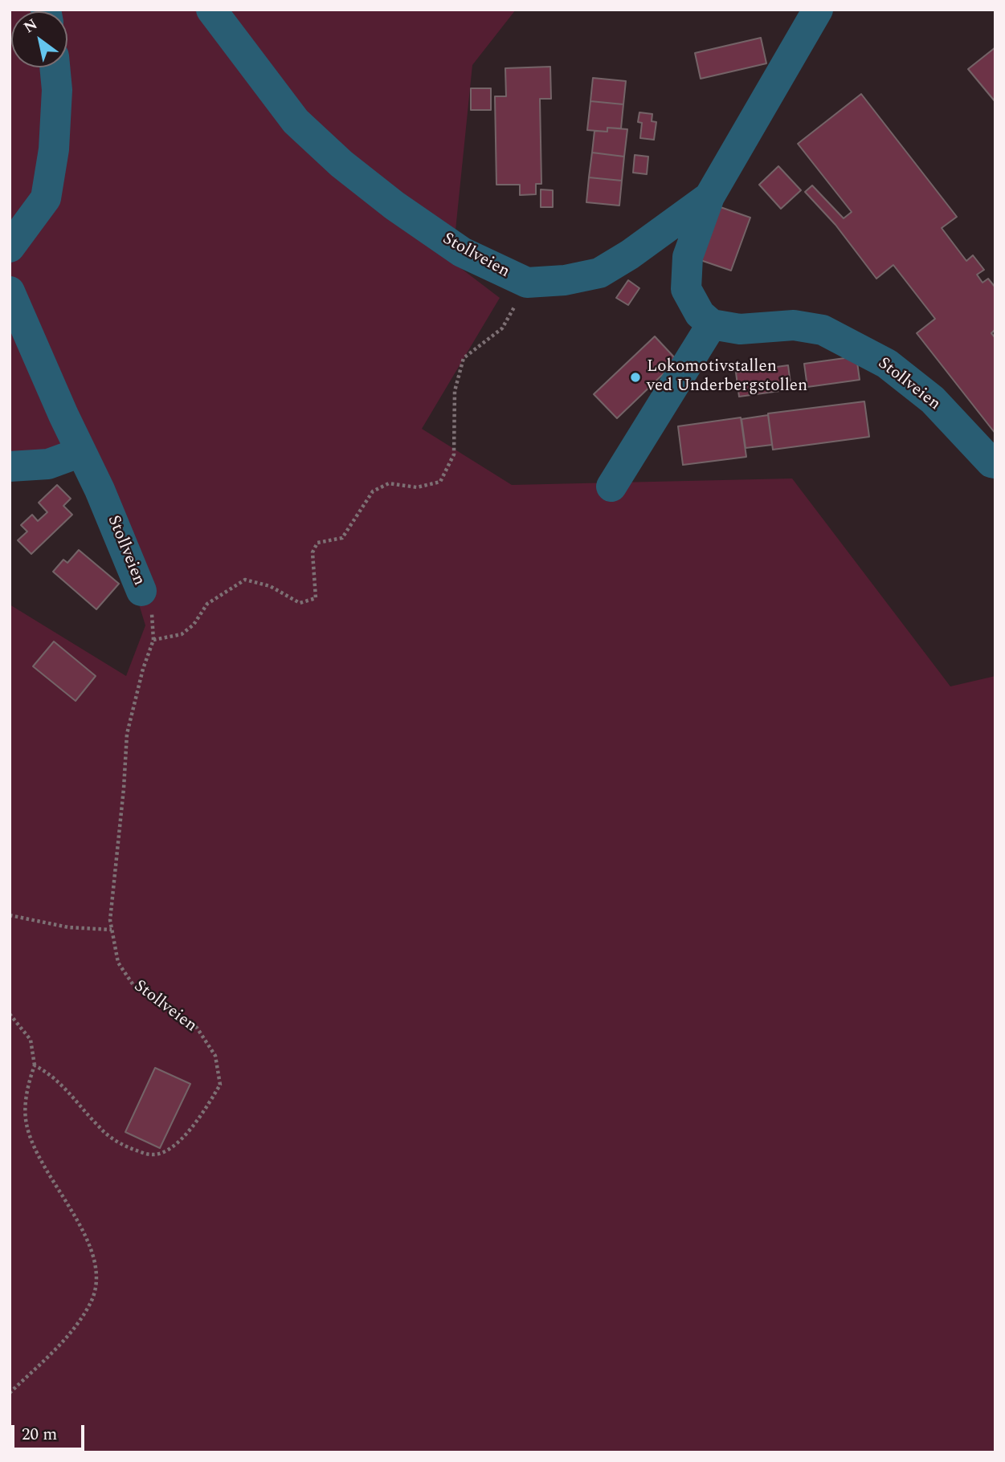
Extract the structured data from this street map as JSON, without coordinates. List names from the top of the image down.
{
  "streets": {
    "street": ["Stollveien"]
  },
  "places": ["Lokomotivstallen ved Underbergstollen"],
  "scale_bar": "20 m",
  "north": "top left"
}
